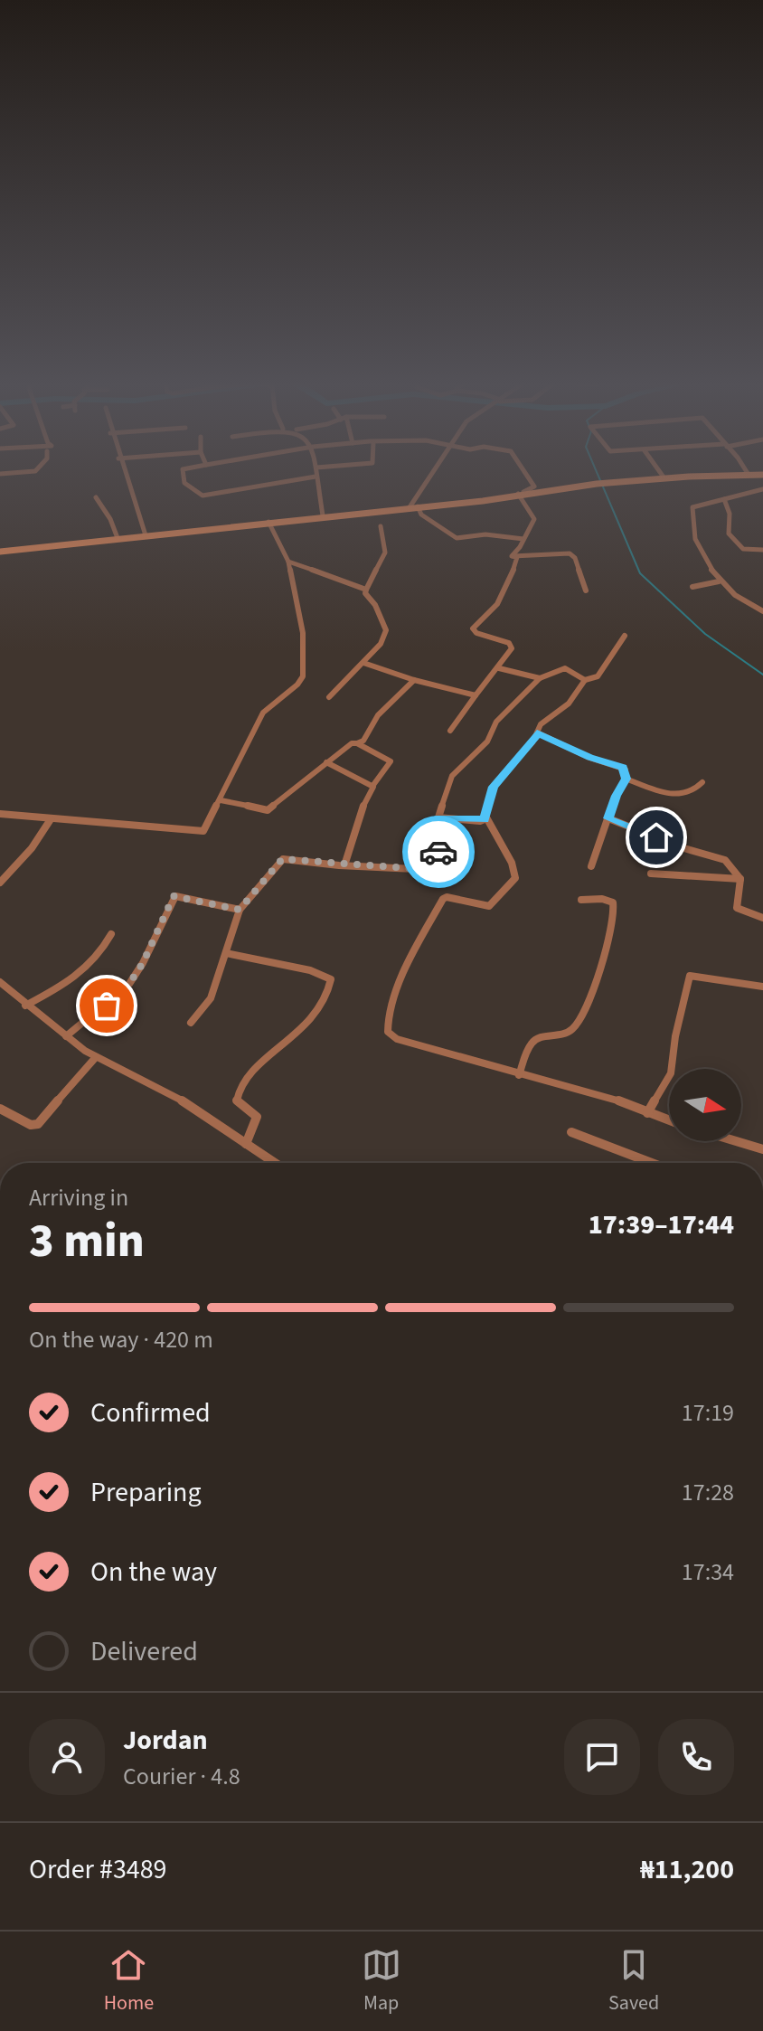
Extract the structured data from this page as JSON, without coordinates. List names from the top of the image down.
{
  "north": "right",
  "page": {
    "heading": ["3 min", "Arriving in", "17:39–17:44"],
    "panel": [
      "Jordan",
      "Courier · 4.8",
      "Order #3489",
      "₦11,200"
    ],
    "bar": "On the way · 420 m",
    "list": [
      ["Confirmed", "17:19"],
      ["Preparing", "17:28"],
      ["On the way", "17:34"],
      "Delivered"
    ],
    "tabs": ["Home", "Map", "Saved"]
  }
}
